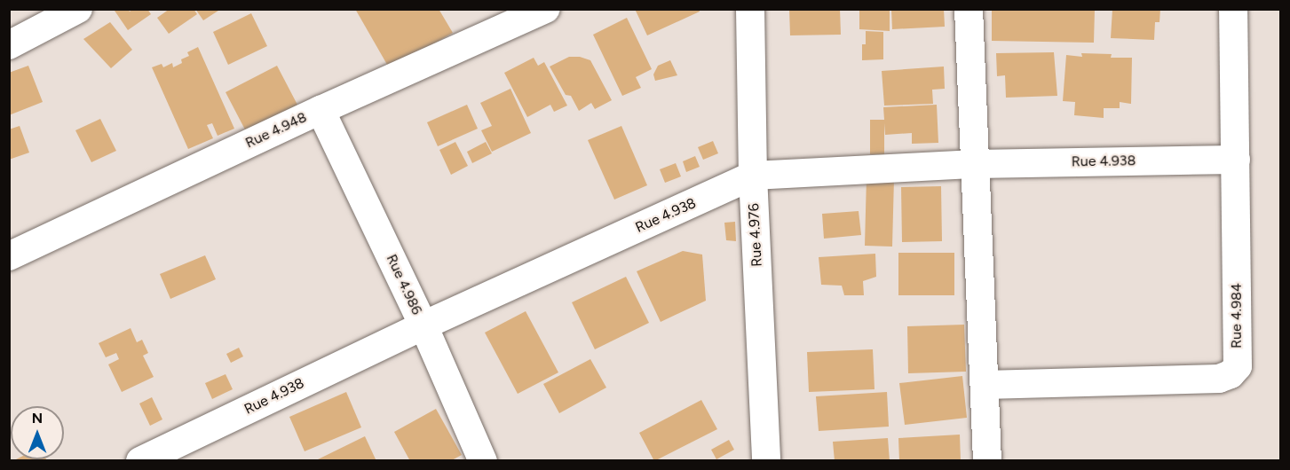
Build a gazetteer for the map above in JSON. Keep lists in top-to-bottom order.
{
  "streets": {
    "street": [
      "Rue 4.948",
      "Rue 4.938",
      "Rue 4.976",
      "Rue 4.986",
      "Rue 4.984"
    ]
  },
  "crossings": [
    ["Rue 4.948", "Rue 4.986"],
    ["Rue 4.938", "Rue 4.976"],
    ["Rue 4.938", "Rue 4.986"],
    ["Rue 4.938", "Rue 4.984"]
  ],
  "north": "top"
}
